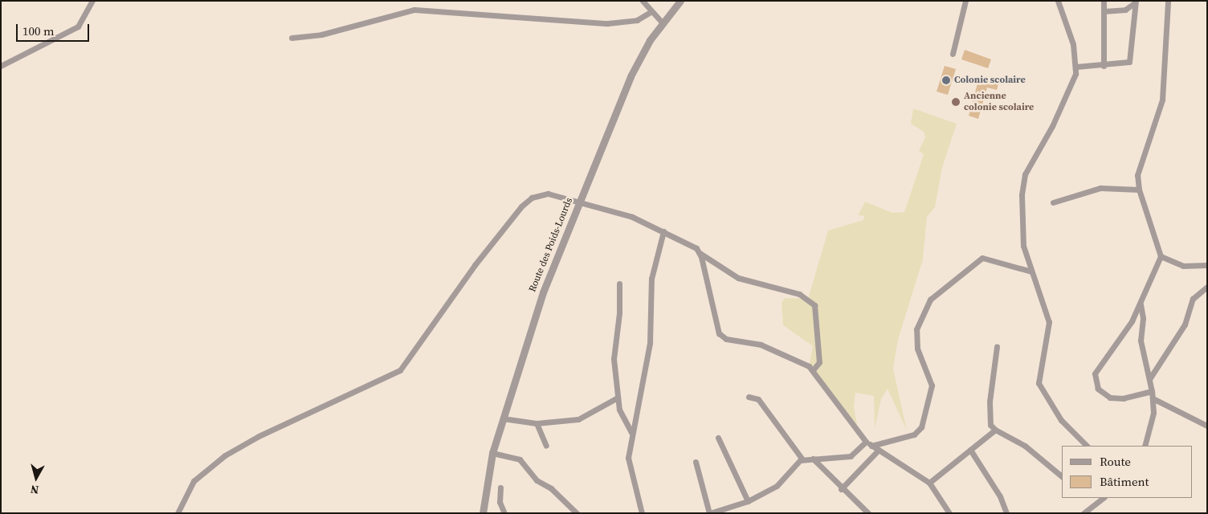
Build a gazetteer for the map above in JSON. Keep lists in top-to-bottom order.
{
  "streets": {
    "street": ["Route des Poids-Lourds"]
  },
  "places": ["Colonie scolaire", "Ancienne colonie scolaire"],
  "legend": ["Route", "Bâtiment"],
  "scale_bar": "100 m",
  "north": "bottom"
}
